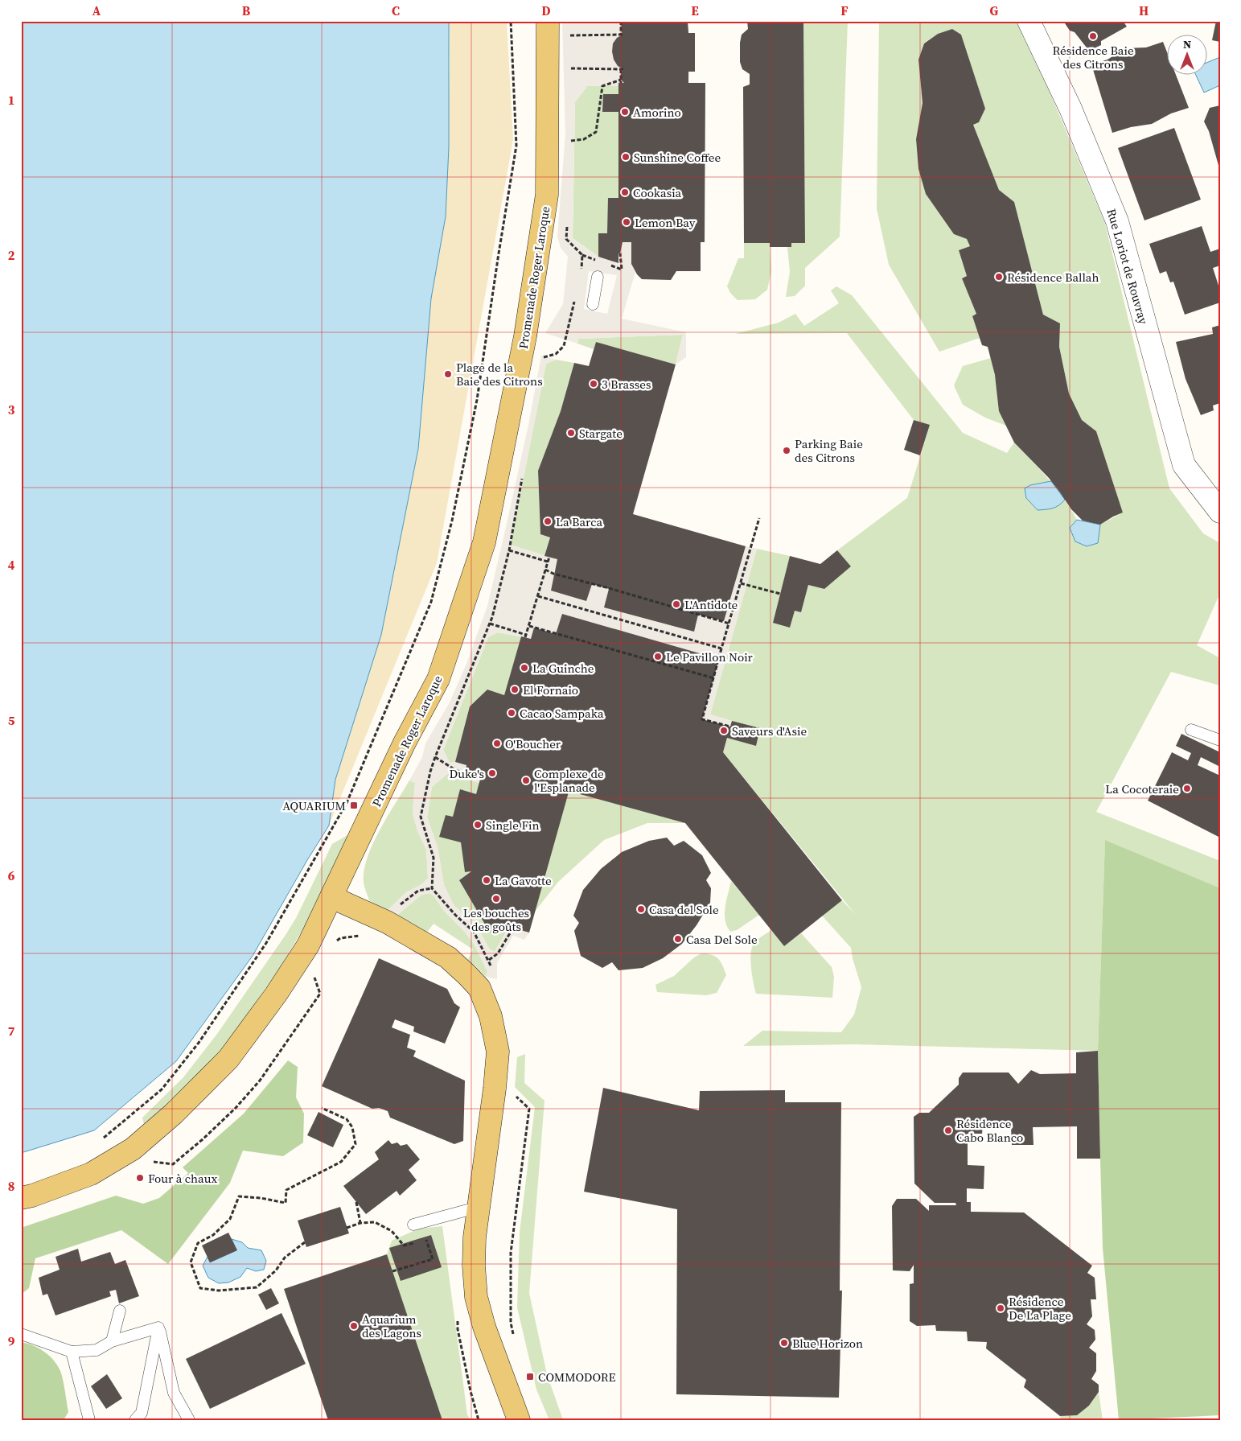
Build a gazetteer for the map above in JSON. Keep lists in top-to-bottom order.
{
  "streets": {
    "main road": ["Promenade Roger Laroque"],
    "street": ["Rue Loriot de Rouvray"]
  },
  "places": {
    "other": [
      "Résidence Baie des Citrons",
      "Amorino",
      "Sunshine Coffee",
      "Cookasia",
      "Lemon Bay",
      "Résidence Ballah",
      "Plage de la Baie des Citrons",
      "3 Brasses",
      "Stargate",
      "Parking Baie des Citrons",
      "La Barca",
      "L'Antidote",
      "Le Pavillon Noir",
      "La Guinche",
      "El Fornaio",
      "Cacao Sampaka",
      "Saveurs d'Asie",
      "O'Boucher",
      "Duke's",
      "Complexe de l'Esplanade",
      "La Cocoteraie",
      "Single Fin",
      "La Gavotte",
      "Les bouches des goûts",
      "Casa del Sole",
      "Casa Del Sole",
      "Résidence Cabo Blanco",
      "Four à chaux",
      "Résidence De La Plage",
      "Aquarium des Lagons",
      "Blue Horizon"
    ],
    "transit": ["AQUARIUM", "COMMODORE"]
  },
  "north": "top",
  "grid": {
    "columns": [
      "A",
      "B",
      "C",
      "D",
      "E",
      "F",
      "G",
      "H"
    ],
    "rows": [
      "1",
      "2",
      "3",
      "4",
      "5",
      "6",
      "7",
      "8",
      "9"
    ]
  }
}
